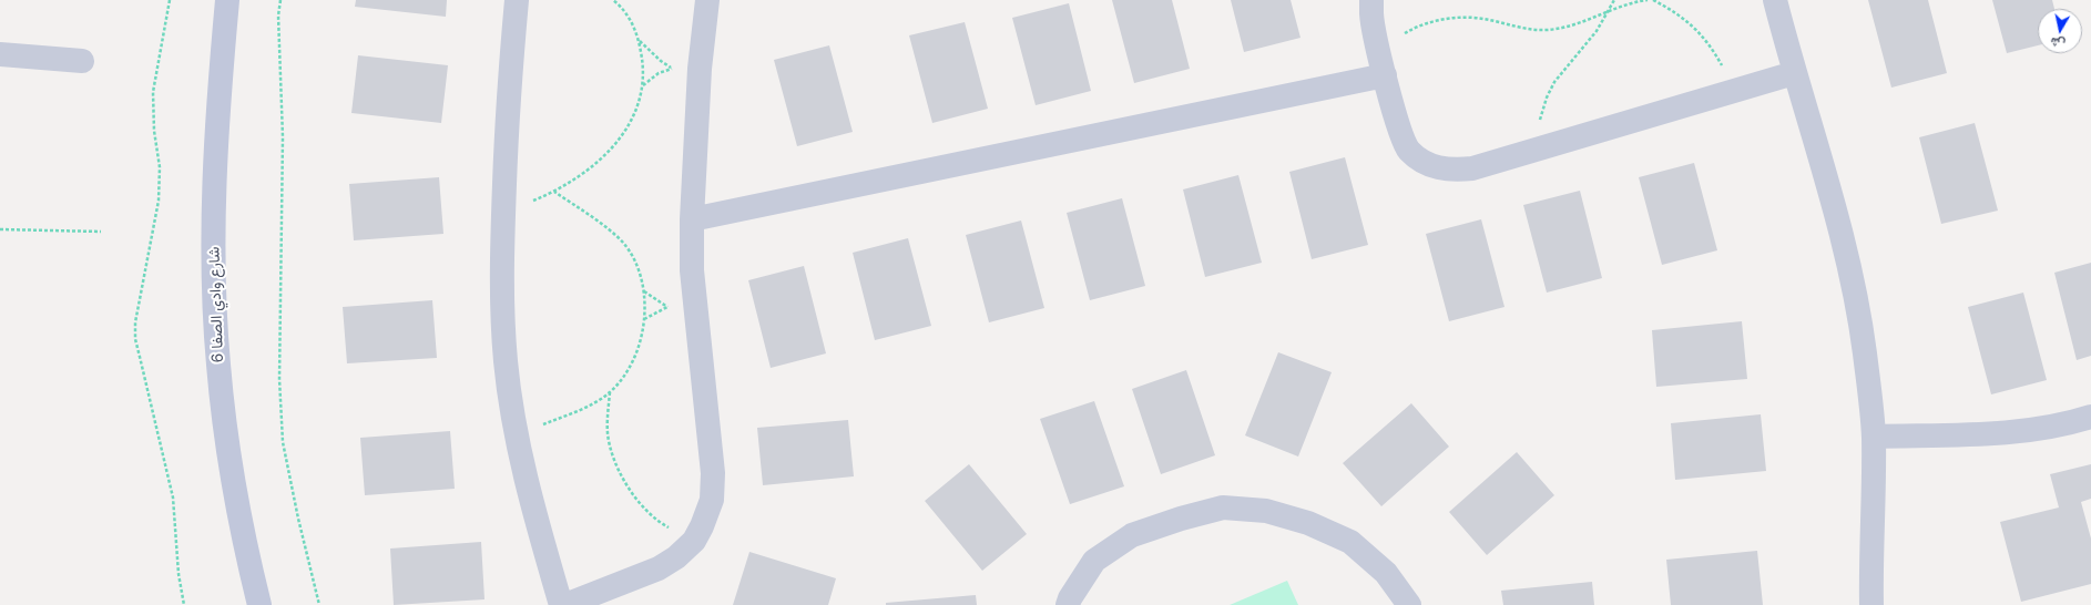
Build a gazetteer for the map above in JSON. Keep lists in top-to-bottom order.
{
  "streets": {
    "main road": ["شارع وادي الصفا 6"]
  },
  "north": "bottom"
}
